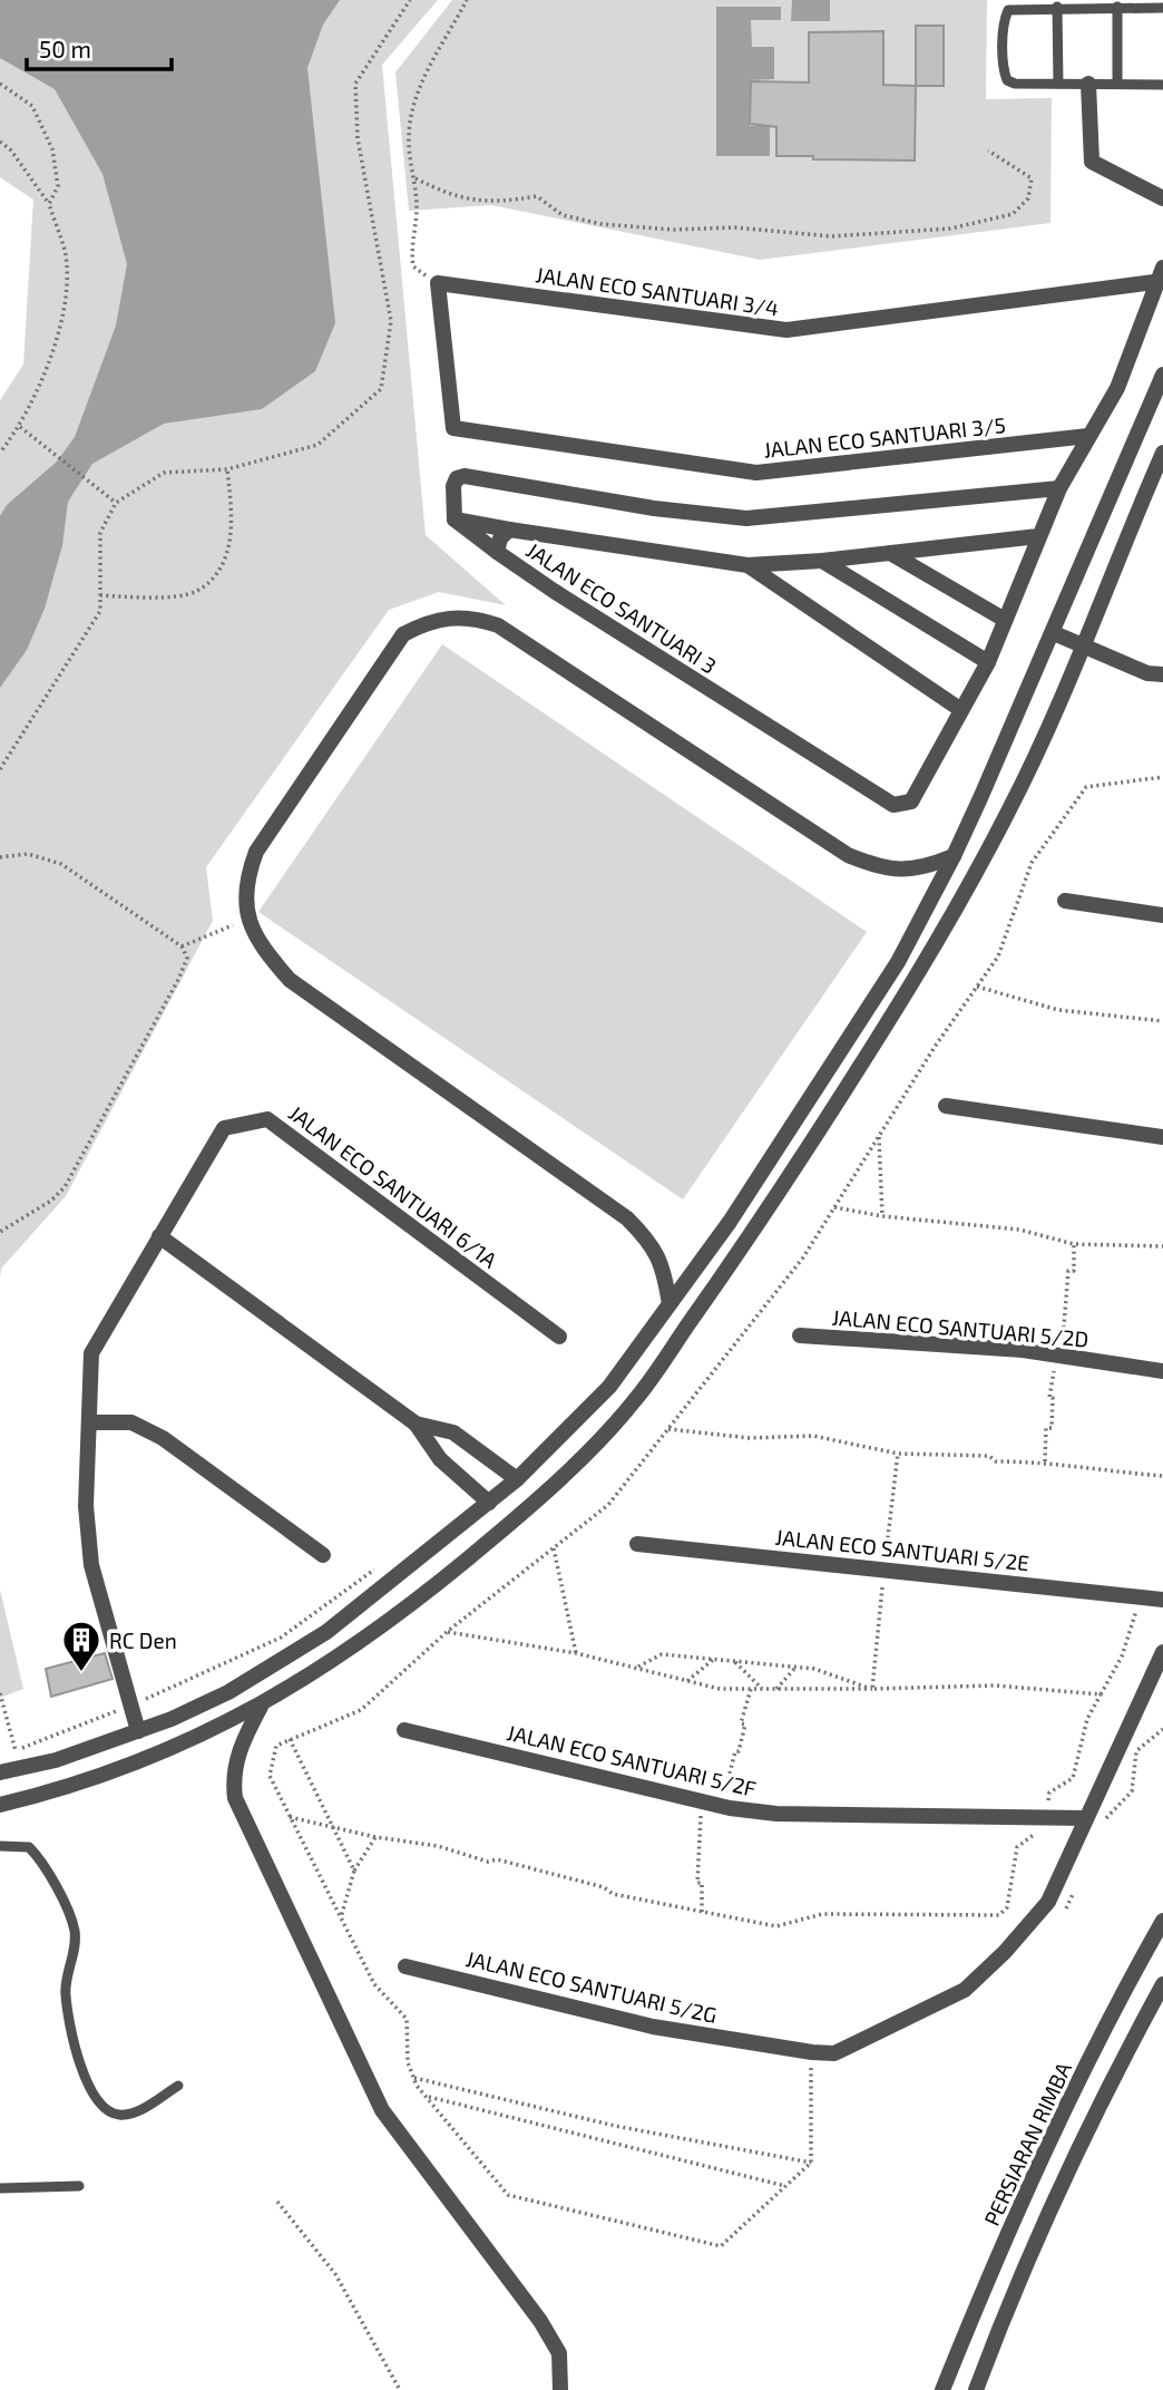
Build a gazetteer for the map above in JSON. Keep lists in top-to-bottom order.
{
  "streets": {
    "street": [
      "JALAN ECO SANTUARI 3/4",
      "JALAN ECO SANTUARI 3/5",
      "JALAN ECO SANTUARI 3",
      "JALAN ECO SANTUARI 6/1A",
      "JALAN ECO SANTUARI 5/2D",
      "JALAN ECO SANTUARI 5/2E",
      "JALAN ECO SANTUARI 5/2F",
      "JALAN ECO SANTUARI 5/2G",
      "PERSIARAN RIMBA"
    ]
  },
  "crossings": [
    ["JALAN ECO SANTUARI 3/4", "JALAN ECO SANTUARI 3/5"],
    ["JALAN ECO SANTUARI 3/4", "JALAN ECO SANTUARI 3"],
    ["JALAN ECO SANTUARI 3/5", "JALAN ECO SANTUARI 3"],
    ["JALAN ECO SANTUARI 5/2F", "JALAN ECO SANTUARI 5/2G"]
  ],
  "places": {
    "building": ["RC Den"]
  },
  "scale_bar": "50 m"
}
